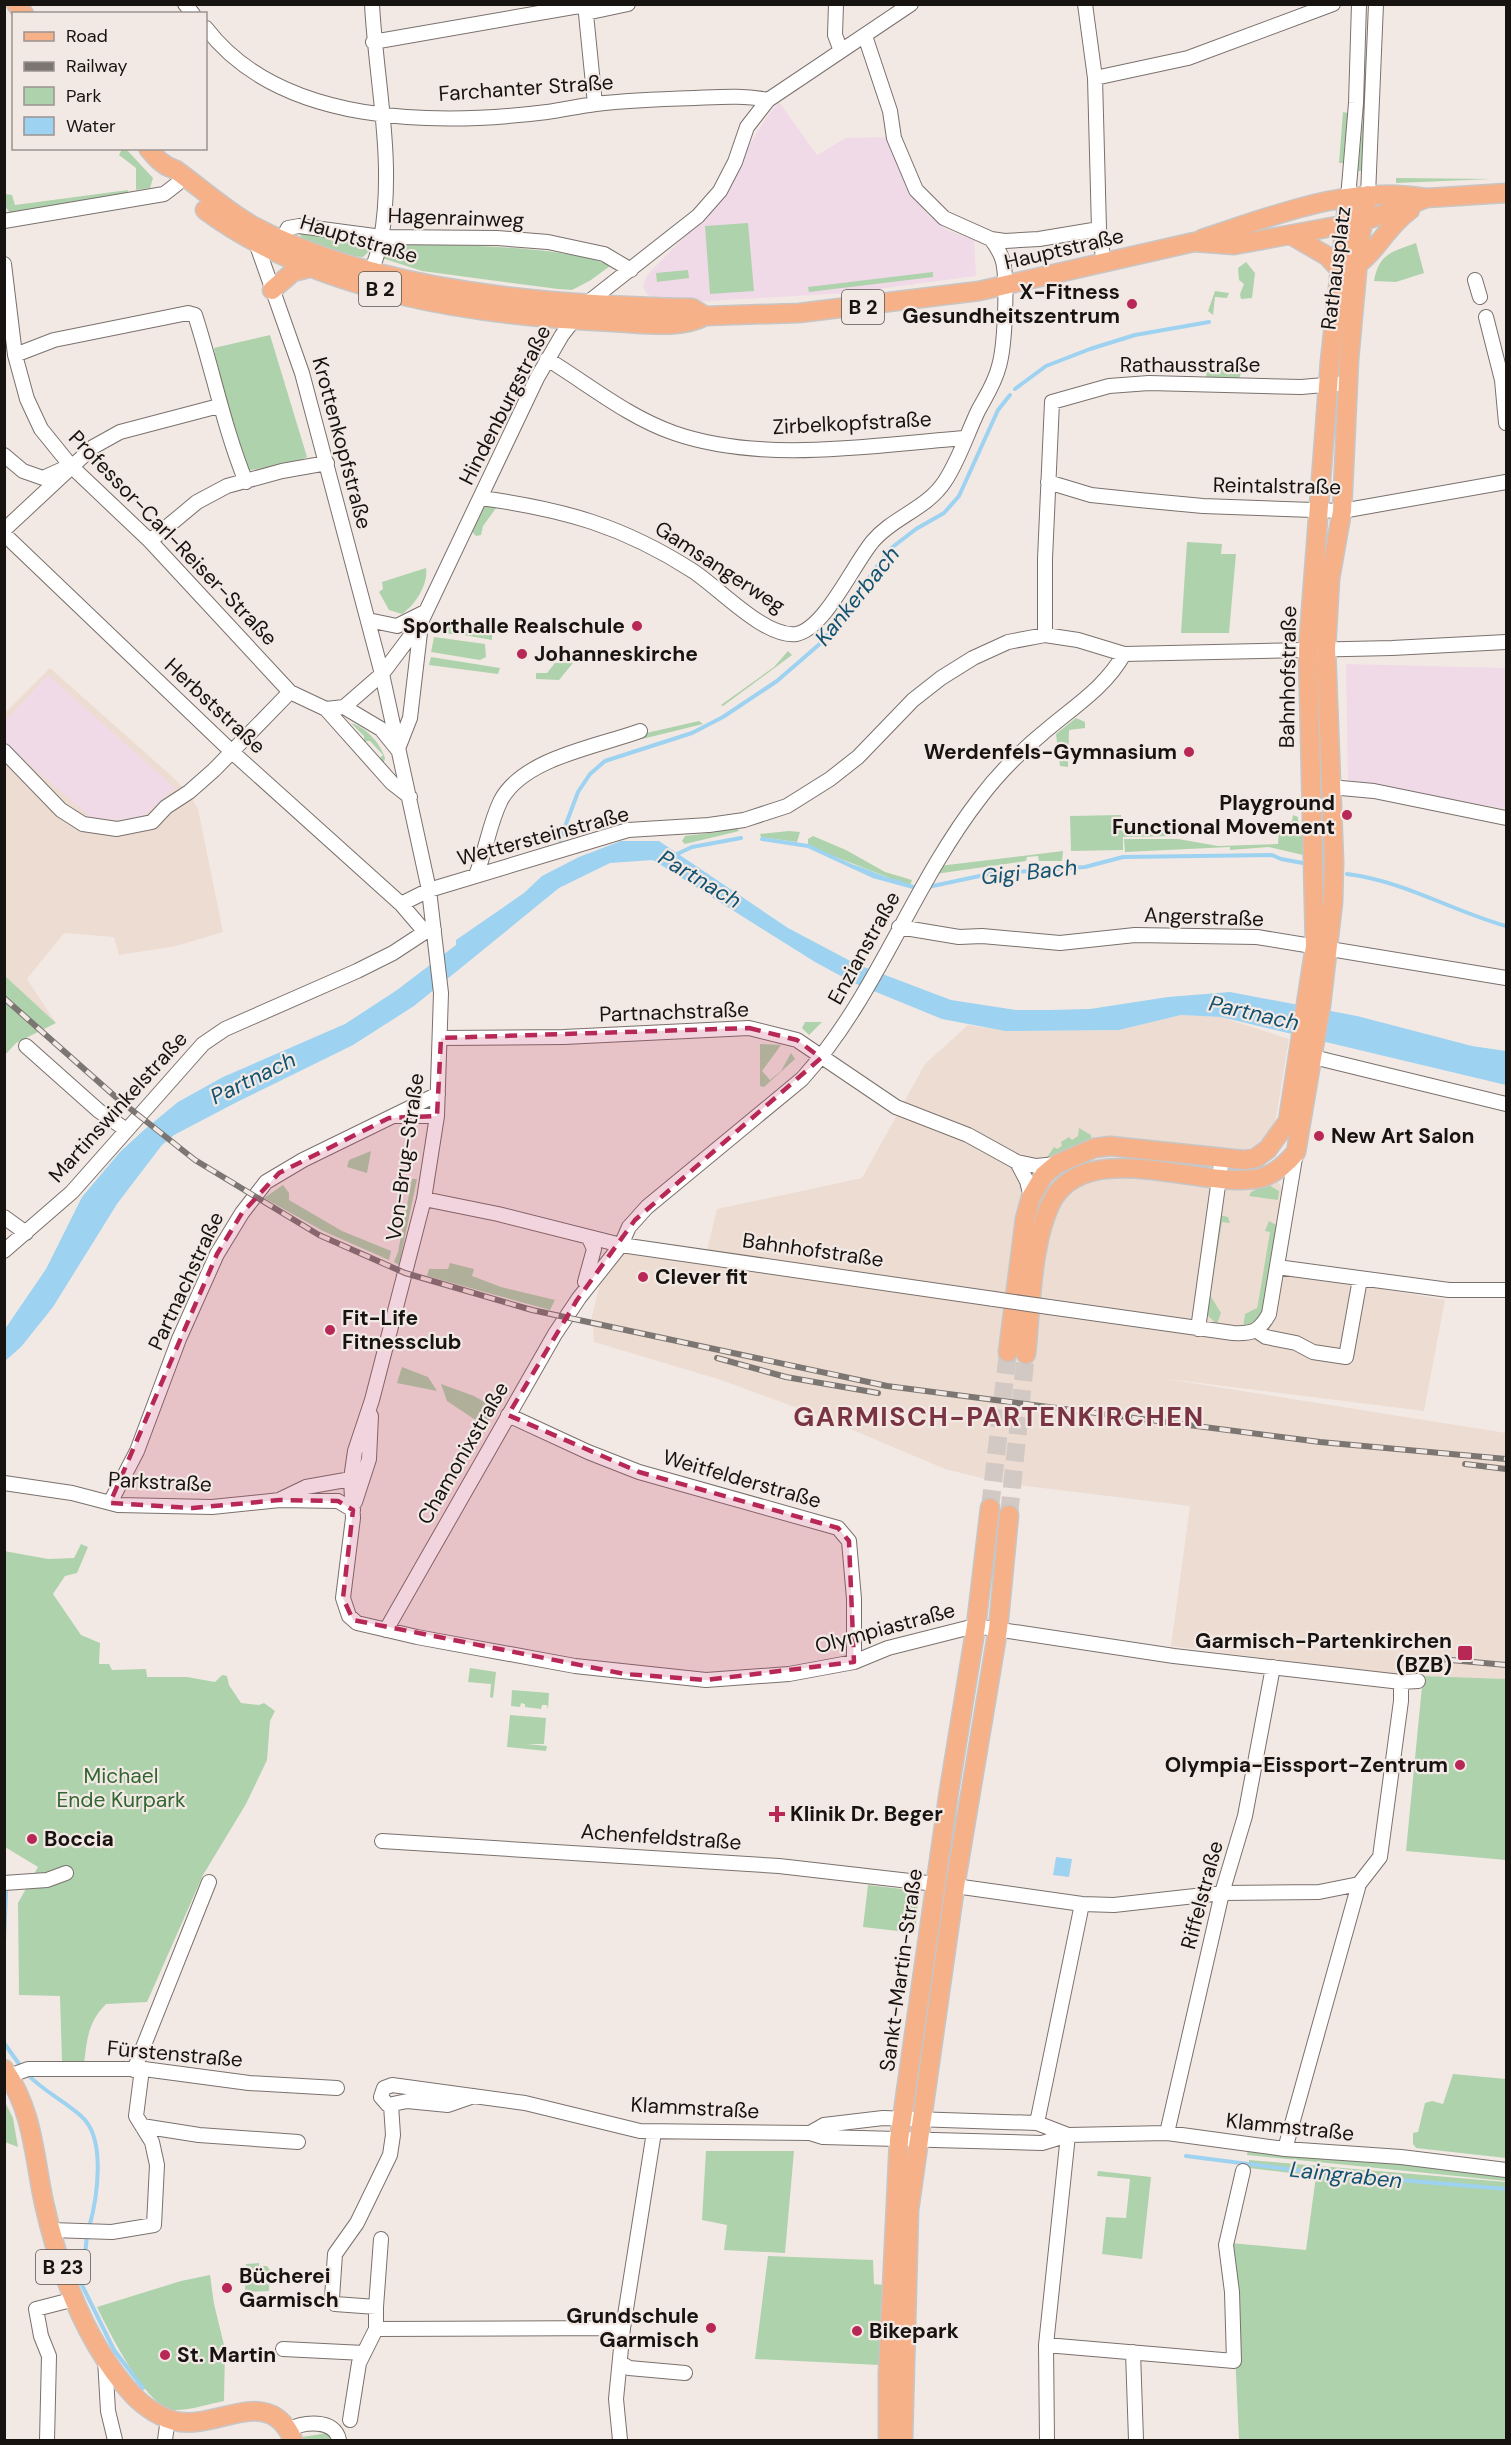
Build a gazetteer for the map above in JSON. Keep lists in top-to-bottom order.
{
  "streets": {
    "main road": [
      "Hauptstraße",
      "Rathausplatz",
      "B 2",
      "Bahnhofstraße",
      "Sankt-Martin-Straße",
      "B 23"
    ],
    "street": [
      "Farchanter Straße",
      "Hagenrainweg",
      "Rathausstraße",
      "Hindenburgstraße",
      "Zirbelkopfstraße",
      "Krottenkopfstraße",
      "Reintalstraße",
      "Professor-Carl-Reiser-Straße",
      "Gamsangerweg",
      "Herbststraße",
      "Wettersteinstraße",
      "Angerstraße",
      "Enzianstraße",
      "Partnachstraße",
      "Martinswinkelstraße",
      "Von-Brug-Straße",
      "Chamonixstraße",
      "Weitfelderstraße",
      "Parkstraße",
      "Olympiastraße",
      "Achenfeldstraße",
      "Riffelstraße",
      "Fürstenstraße",
      "Klammstraße"
    ]
  },
  "crossings": [
    ["Farchanter Straße", "Hindenburgstraße"],
    ["Hagenrainweg", "Hauptstraße"],
    ["Hagenrainweg", "Hindenburgstraße"],
    ["Hauptstraße", "Rathausplatz"],
    ["Hauptstraße", "Hindenburgstraße"],
    ["Hauptstraße", "Krottenkopfstraße"],
    ["Hauptstraße", "Bahnhofstraße"],
    ["Rathausplatz", "Rathausstraße"],
    ["Rathausplatz", "Bahnhofstraße"],
    ["Rathausstraße", "Reintalstraße"],
    ["Rathausstraße", "Bahnhofstraße"],
    ["Rathausstraße", "Wettersteinstraße"],
    ["Hindenburgstraße", "Zirbelkopfstraße"],
    ["Hindenburgstraße", "Krottenkopfstraße"],
    ["Hindenburgstraße", "Gamsangerweg"],
    ["Zirbelkopfstraße", "Gamsangerweg"],
    ["Reintalstraße", "Bahnhofstraße"],
    ["Bahnhofstraße", "Wettersteinstraße"],
    ["Bahnhofstraße", "Angerstraße"],
    ["Bahnhofstraße", "Enzianstraße"],
    ["Bahnhofstraße", "Von-Brug-Straße"],
    ["Bahnhofstraße", "Chamonixstraße"],
    ["Herbststraße", "Martinswinkelstraße"],
    ["Herbststraße", "Von-Brug-Straße"],
    ["Wettersteinstraße", "Enzianstraße"],
    ["Angerstraße", "Enzianstraße"],
    ["Enzianstraße", "Partnachstraße"],
    ["Enzianstraße", "Chamonixstraße"],
    ["Partnachstraße", "Von-Brug-Straße"],
    ["Partnachstraße", "Parkstraße"],
    ["Martinswinkelstraße", "Von-Brug-Straße"],
    ["Von-Brug-Straße", "Parkstraße"],
    ["Von-Brug-Straße", "Olympiastraße"],
    ["Chamonixstraße", "Weitfelderstraße"],
    ["Chamonixstraße", "Olympiastraße"],
    ["Weitfelderstraße", "Olympiastraße"],
    ["Parkstraße", "Olympiastraße"],
    ["Olympiastraße", "Riffelstraße"],
    ["Olympiastraße", "Sankt-Martin-Straße"],
    ["Achenfeldstraße", "Riffelstraße"],
    ["Achenfeldstraße", "Sankt-Martin-Straße"],
    ["Riffelstraße", "Klammstraße"],
    ["Sankt-Martin-Straße", "Klammstraße"],
    ["Fürstenstraße", "B 23"]
  ],
  "districts": ["GARMISCH-PARTENKIRCHEN"],
  "water": [
    "Kankerbach",
    "Gigi Bach",
    "Partnach",
    "Laingraben"
  ],
  "parks": ["Michael Ende Kurpark"],
  "places": {
    "other": [
      "X-Fitness Gesundheitszentrum",
      "Sporthalle Realschule",
      "Johanneskirche",
      "Werdenfels-Gymnasium",
      "Playground Functional Movement",
      "New Art Salon",
      "Clever fit",
      "Fit-Life Fitnessclub",
      "Olympia-Eissport-Zentrum",
      "Boccia",
      "Bücherei Garmisch",
      "Grundschule Garmisch",
      "Bikepark",
      "St. Martin"
    ],
    "transit": ["Garmisch-Partenkirchen (BZB)"],
    "health": ["Klinik Dr. Beger"]
  },
  "legend": [
    "Road",
    "Railway",
    "Park",
    "Water"
  ]
}
